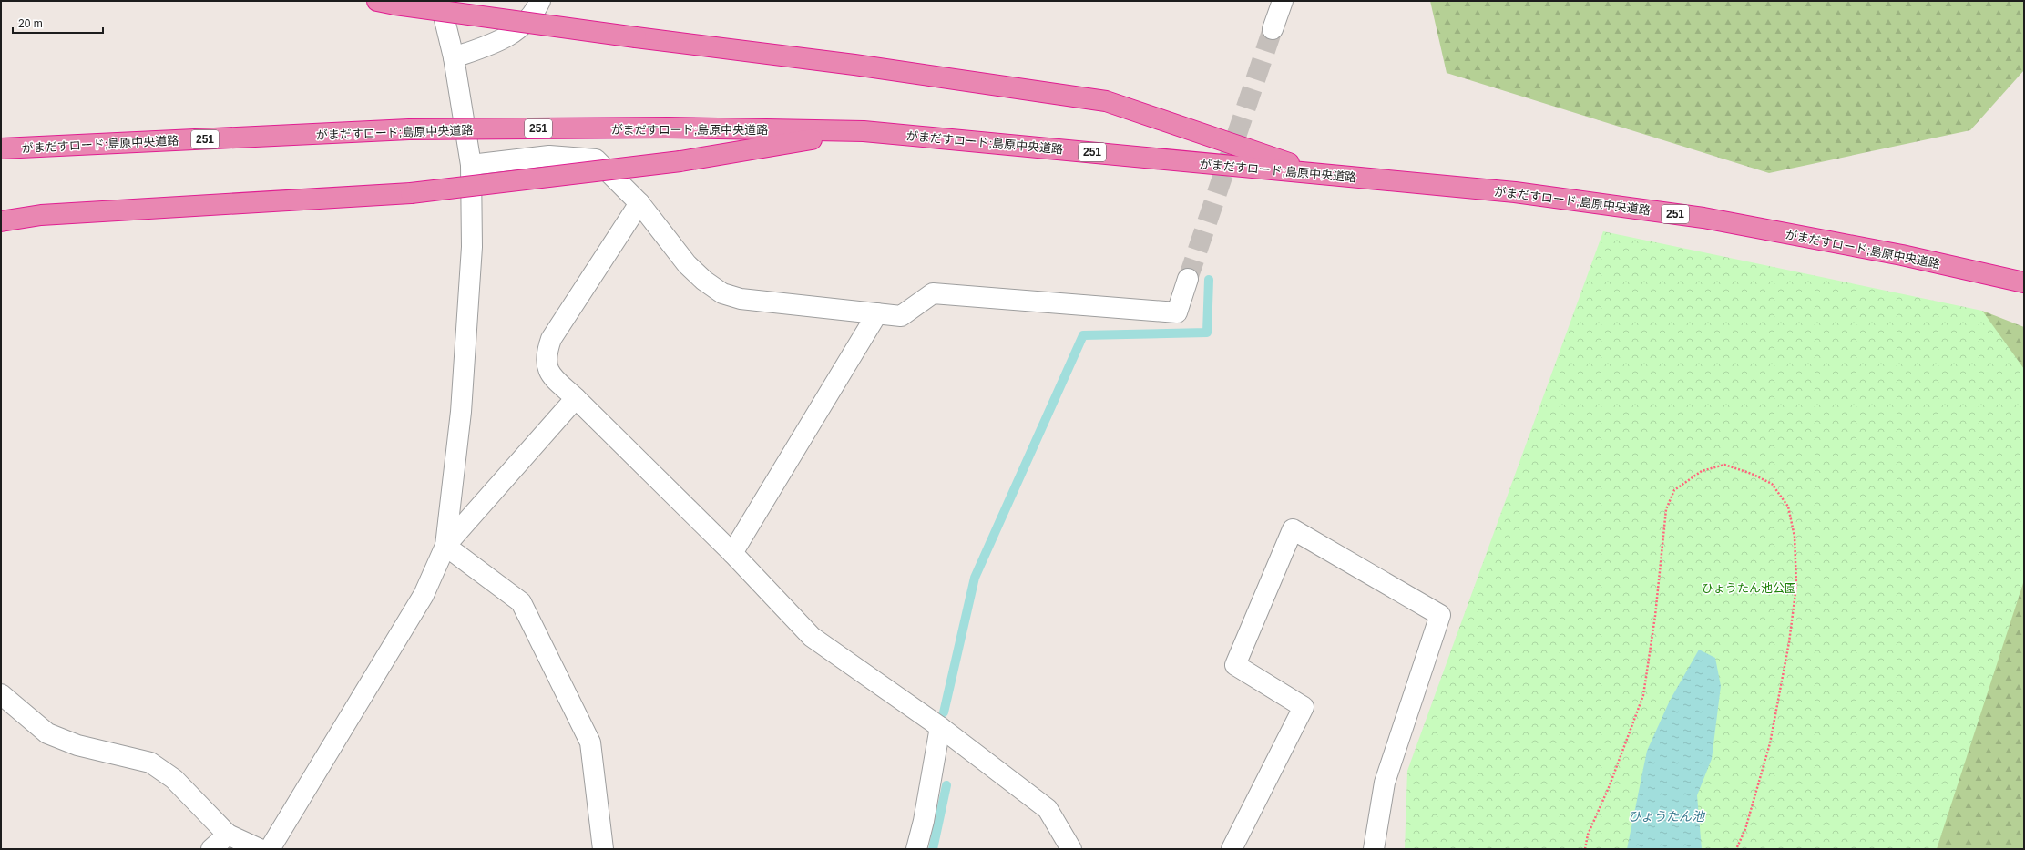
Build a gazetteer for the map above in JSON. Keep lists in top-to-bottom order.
{
  "streets": {
    "highway": ["251", "がまだすロード;島原中央道路"]
  },
  "water": ["ひょうたん池"],
  "parks": ["ひょうたん池公園"],
  "scale_bar": "20 m"
}
